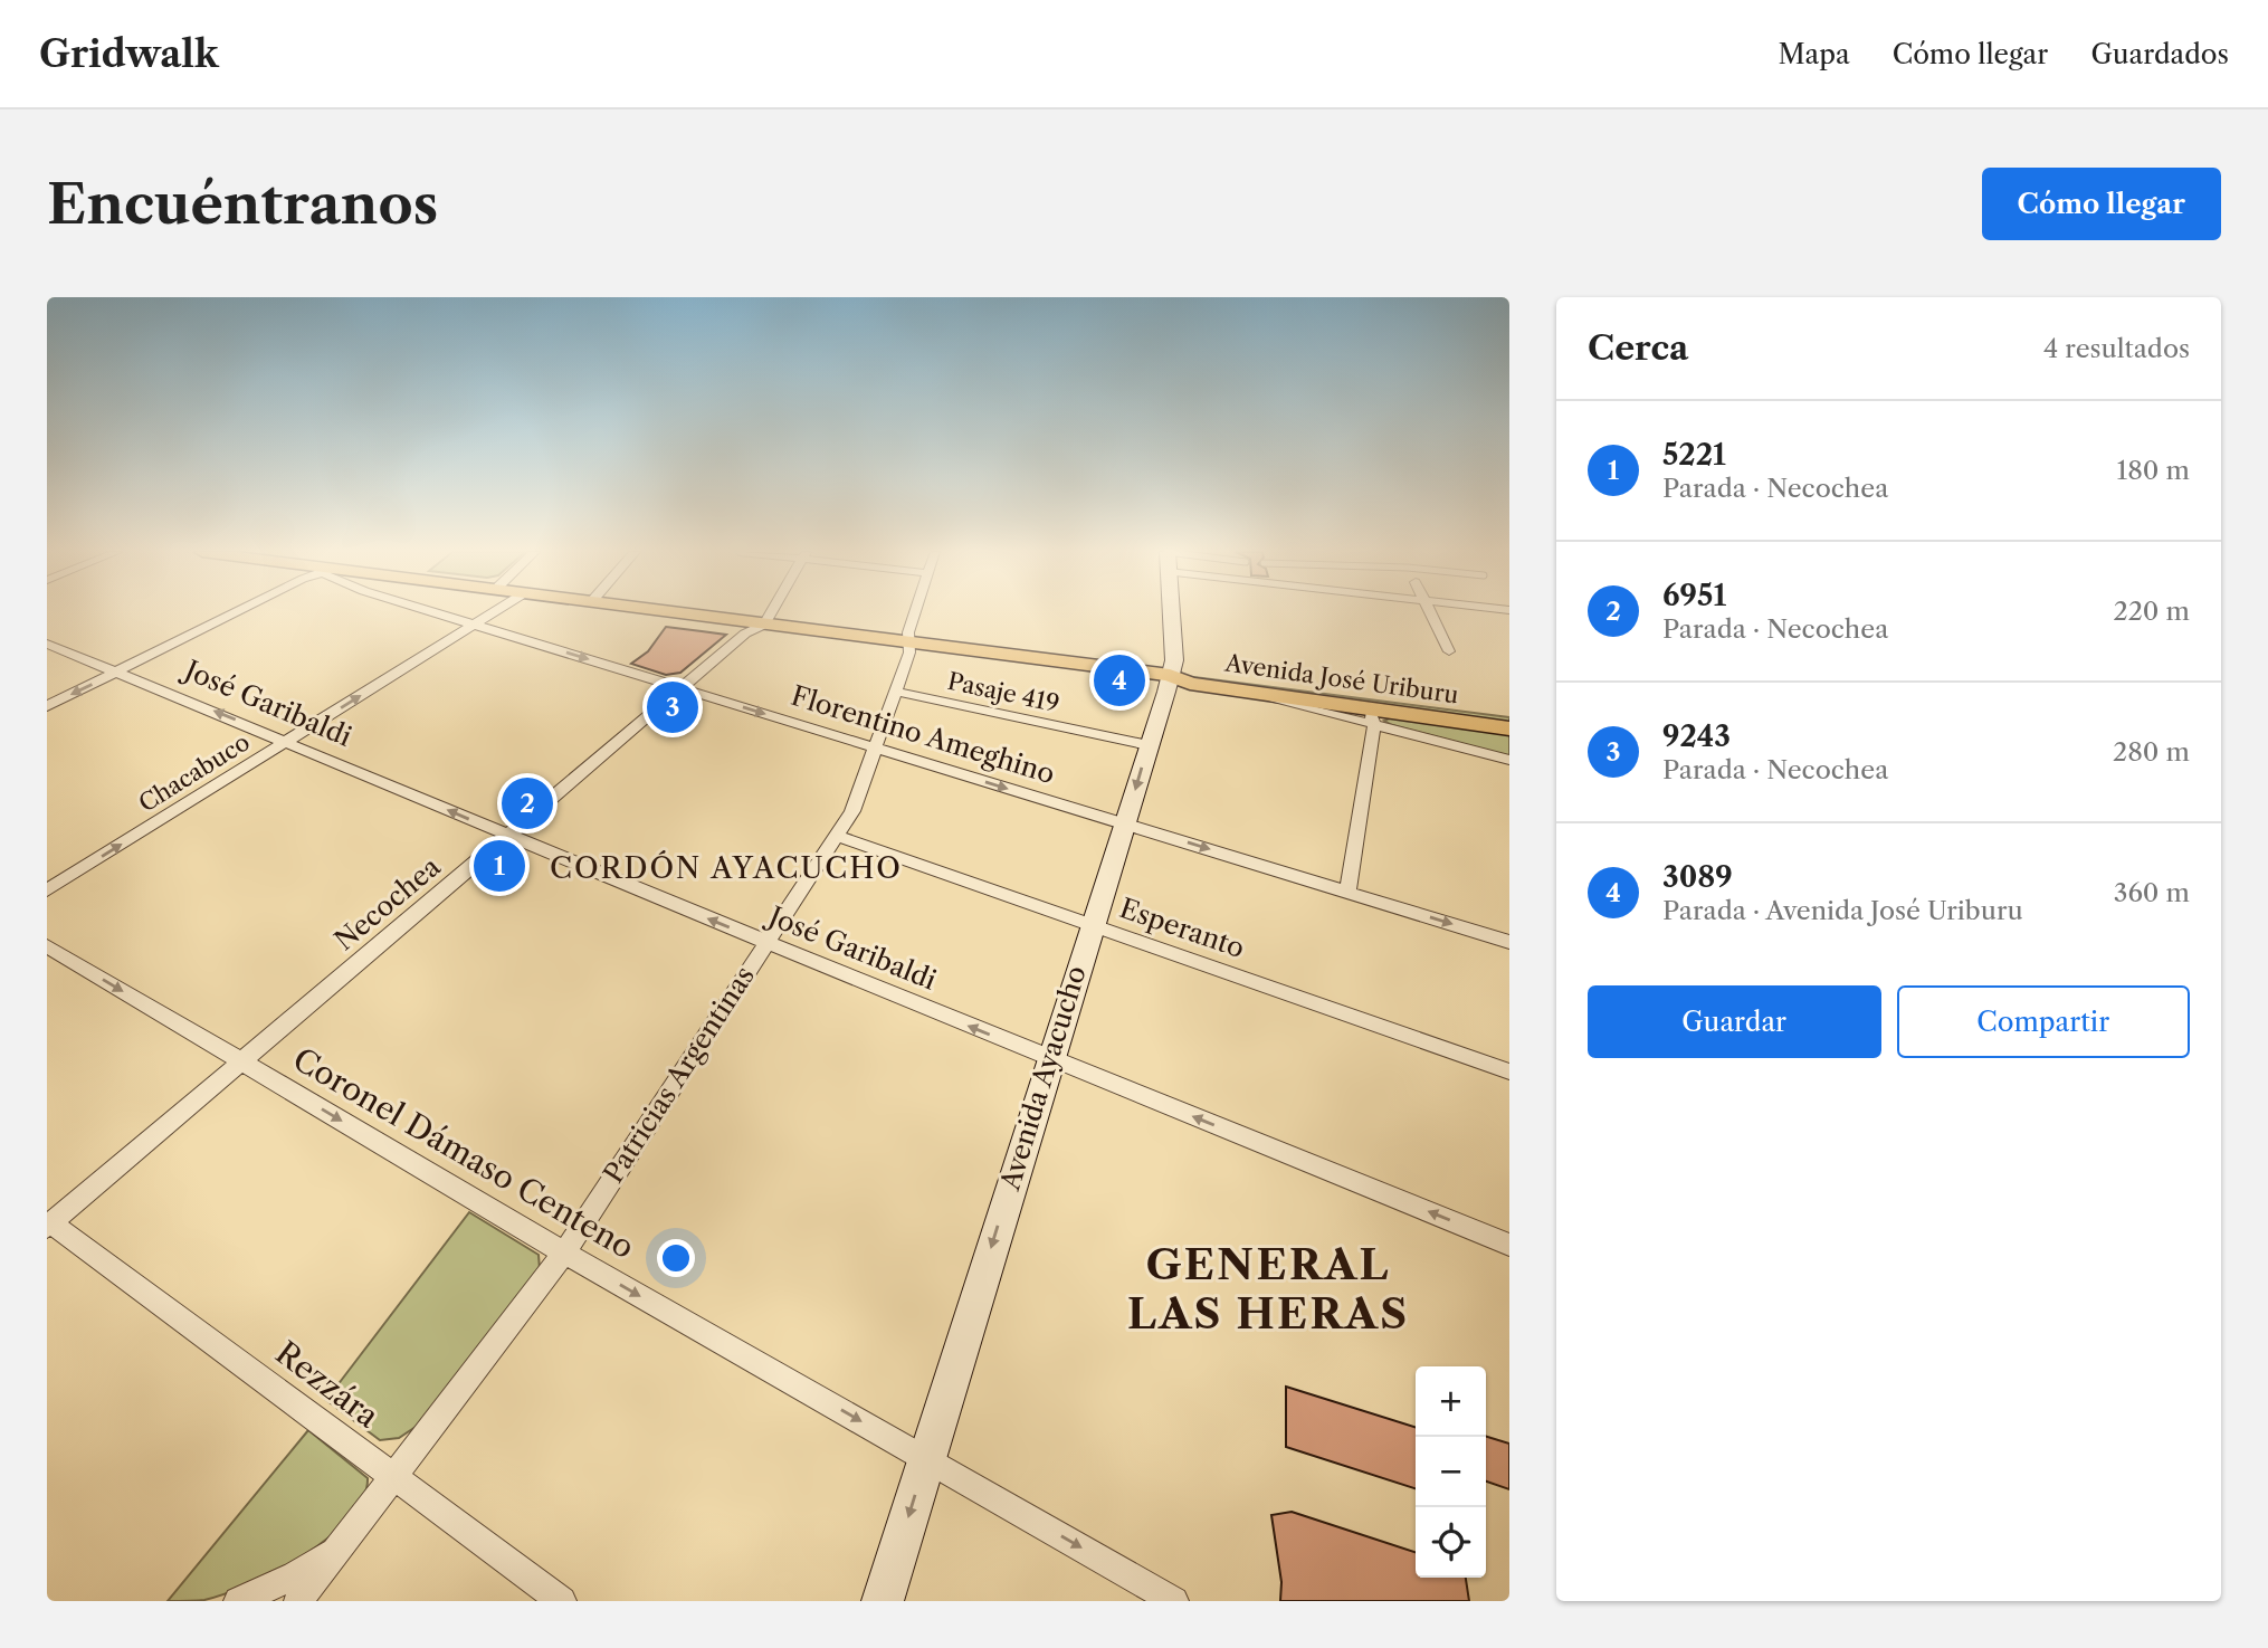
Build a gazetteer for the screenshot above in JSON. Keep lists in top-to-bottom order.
{
  "streets": {
    "main road": ["Avenida José Uriburu", "Avenida Ayacucho"],
    "street": [
      "Pasaje 419",
      "José Garibaldi",
      "Florentino Ameghino",
      "Chacabuco",
      "Necochea",
      "Esperanto",
      "Patricias Argentinas",
      "Coronel Dámaso Centeno",
      "Rezzára"
    ]
  },
  "crossings": [
    ["Avenida José Uriburu", "Necochea"],
    ["Avenida José Uriburu", "Patricias Argentinas"],
    ["Avenida José Uriburu", "Avenida Ayacucho"],
    ["Pasaje 419", "Patricias Argentinas"],
    ["Pasaje 419", "Avenida Ayacucho"],
    ["José Garibaldi", "Chacabuco"],
    ["José Garibaldi", "Necochea"],
    ["José Garibaldi", "Patricias Argentinas"],
    ["José Garibaldi", "Avenida Ayacucho"],
    ["Florentino Ameghino", "Chacabuco"],
    ["Florentino Ameghino", "Necochea"],
    ["Florentino Ameghino", "Patricias Argentinas"],
    ["Florentino Ameghino", "Avenida Ayacucho"],
    ["Necochea", "Coronel Dámaso Centeno"],
    ["Necochea", "Rezzára"],
    ["Esperanto", "Patricias Argentinas"],
    ["Esperanto", "Avenida Ayacucho"],
    ["Patricias Argentinas", "Coronel Dámaso Centeno"],
    ["Patricias Argentinas", "Rezzára"],
    ["Avenida Ayacucho", "Coronel Dámaso Centeno"]
  ],
  "one_way": [
    "José Garibaldi",
    "Florentino Ameghino",
    "Avenida Ayacucho",
    "Coronel Dámaso Centeno"
  ],
  "districts": ["CORDÓN AYACUCHO", "GENERAL LAS HERAS"],
  "page": {
    "header": "Gridwalk",
    "nav": ["Mapa", "Cómo llegar", "Guardados"],
    "buttons": [
      "Cómo llegar",
      ["Guardar", "Compartir"]
    ],
    "title": "Encuéntranos",
    "heading": ["Cerca", "4 resultados"],
    "list": [
      {
        "mark": "1",
        "name": "5221",
        "note": "Parada · Necochea",
        "value": "180 m"
      },
      {
        "mark": "2",
        "name": "6951",
        "note": "Parada · Necochea",
        "value": "220 m"
      },
      {
        "mark": "3",
        "name": "9243",
        "note": "Parada · Necochea",
        "value": "280 m"
      },
      {
        "mark": "4",
        "name": "3089",
        "note": "Parada · Avenida José Uriburu",
        "value": "360 m"
      }
    ],
    "pins": [
      "4",
      "3",
      "2",
      "1"
    ],
    "map_buttons": ["+", "−"]
  }
}
